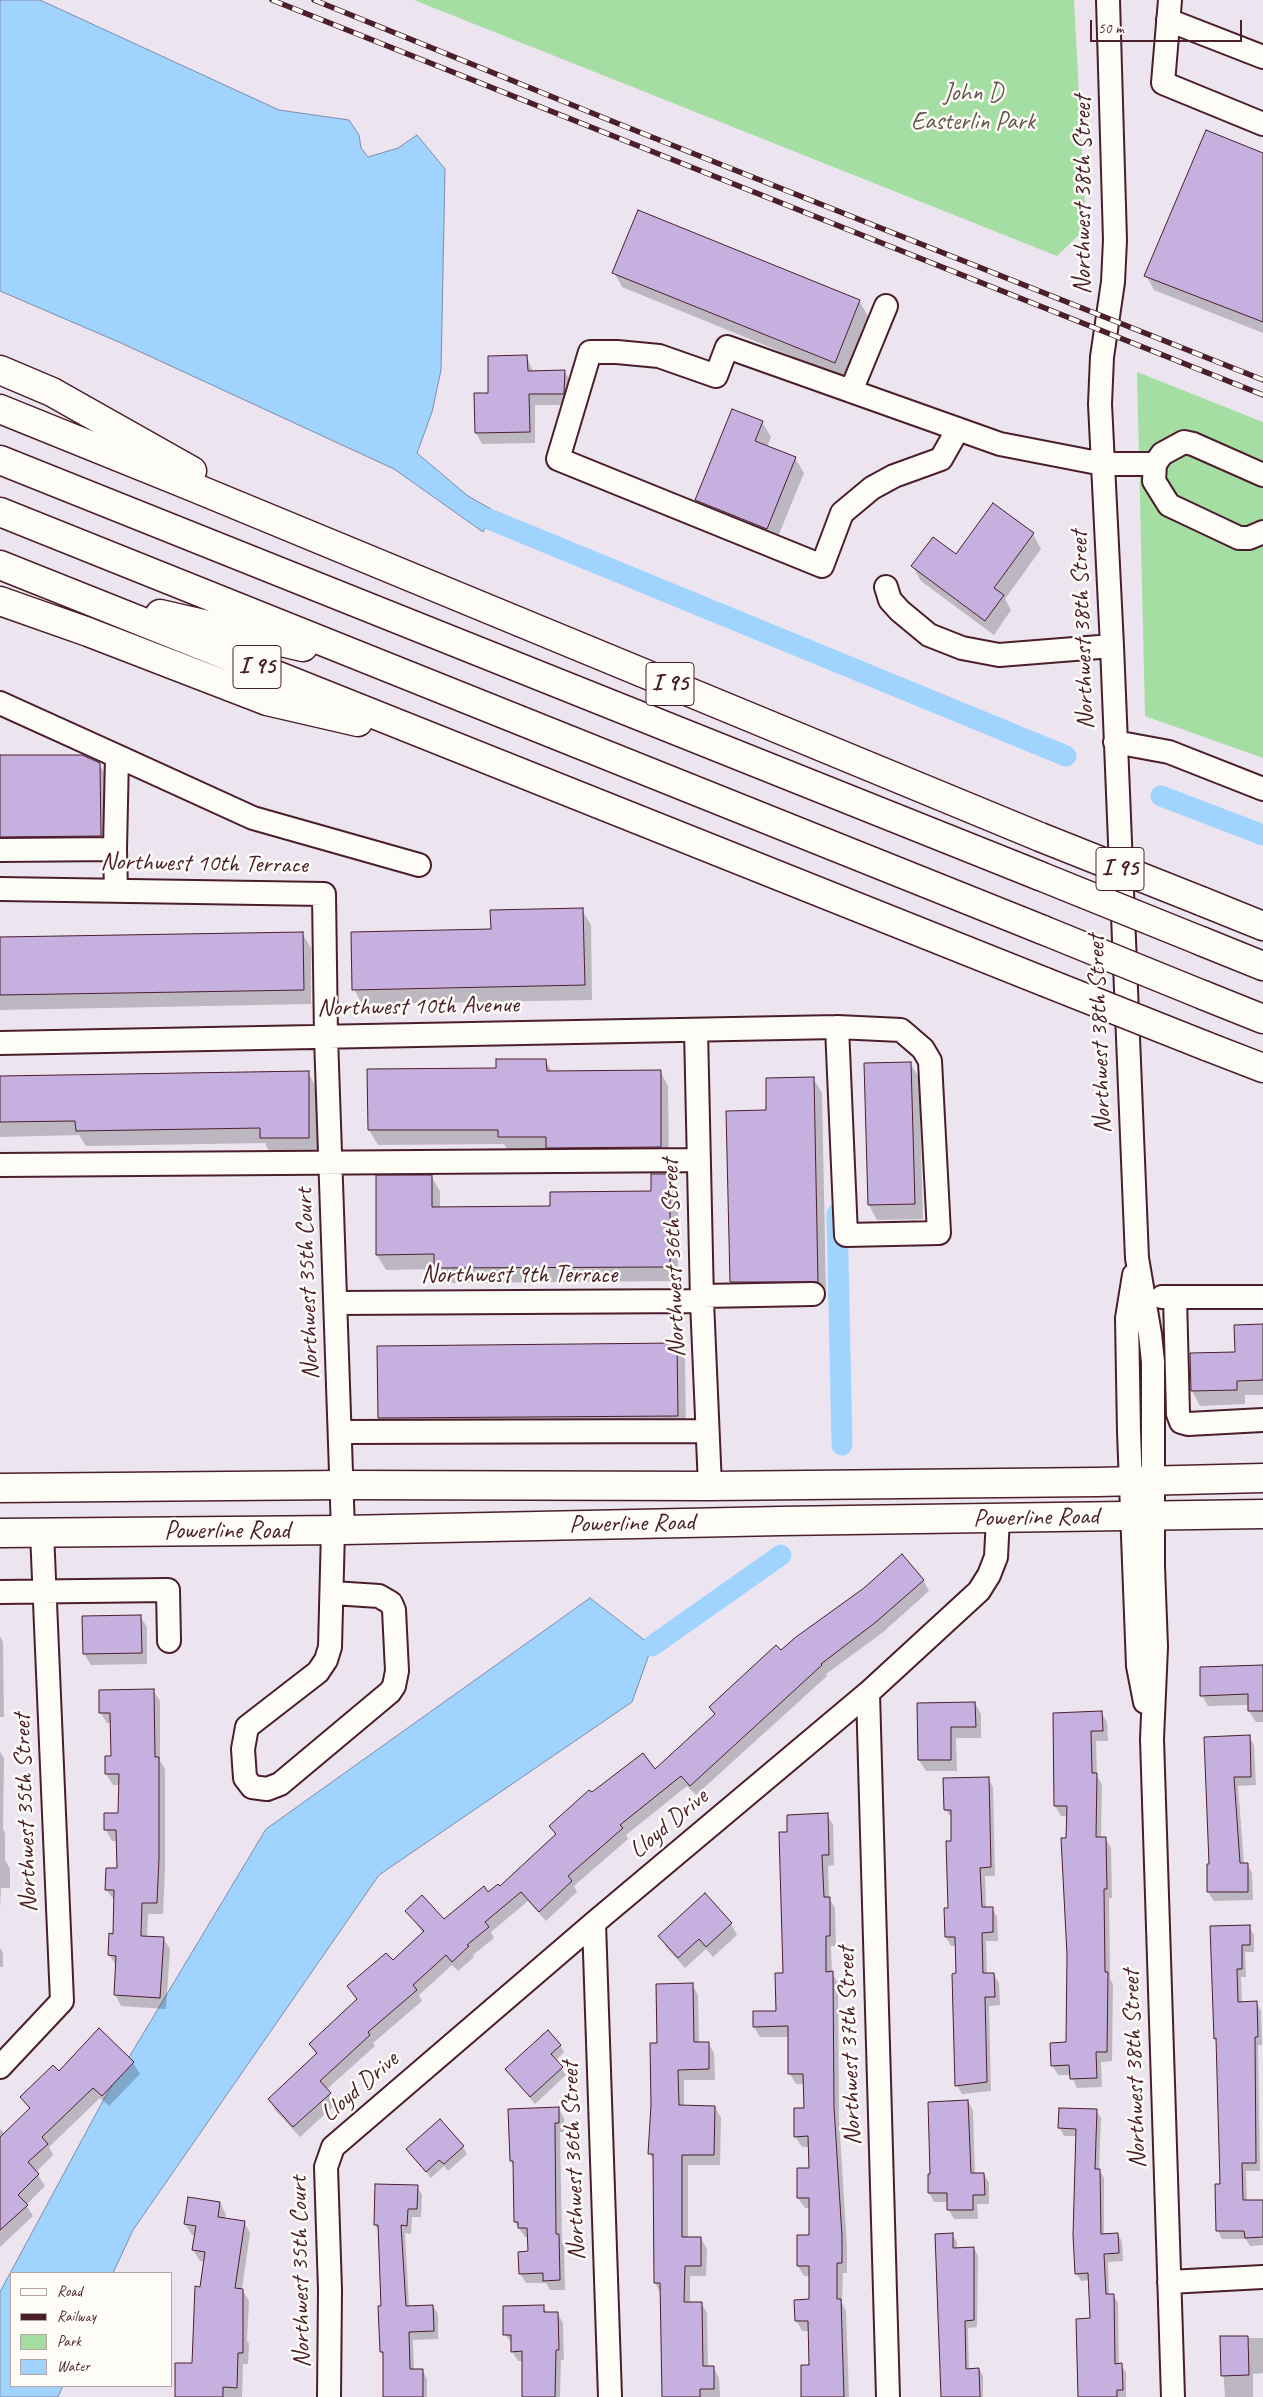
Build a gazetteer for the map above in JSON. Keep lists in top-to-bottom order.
{
  "streets": {
    "main road": ["I 95", "Powerline Road"],
    "street": [
      "Northwest 38th Street",
      "Northwest 10th Terrace",
      "Northwest 10th Avenue",
      "Northwest 36th Street",
      "Northwest 9th Terrace",
      "Northwest 35th Court",
      "Northwest 35th Street",
      "Lloyd Drive",
      "Northwest 37th Street"
    ]
  },
  "crossings": [
    ["Northwest 38th Street", "Powerline Road"],
    ["Northwest 10th Terrace", "Northwest 10th Avenue"],
    ["Northwest 10th Terrace", "Northwest 35th Court"],
    ["Northwest 10th Avenue", "Northwest 36th Street"],
    ["Northwest 10th Avenue", "Northwest 35th Court"],
    ["Northwest 36th Street", "Northwest 9th Terrace"],
    ["Northwest 36th Street", "Powerline Road"],
    ["Northwest 36th Street", "Lloyd Drive"],
    ["Northwest 9th Terrace", "Northwest 35th Court"],
    ["Northwest 35th Court", "Powerline Road"],
    ["Northwest 35th Court", "Lloyd Drive"],
    ["Powerline Road", "Northwest 35th Street"],
    ["Powerline Road", "Lloyd Drive"],
    ["Lloyd Drive", "Northwest 37th Street"]
  ],
  "parks": ["John D Easterlin Park"],
  "legend": [
    "Road",
    "Railway",
    "Park",
    "Water"
  ],
  "scale_bar": "50 m"
}
